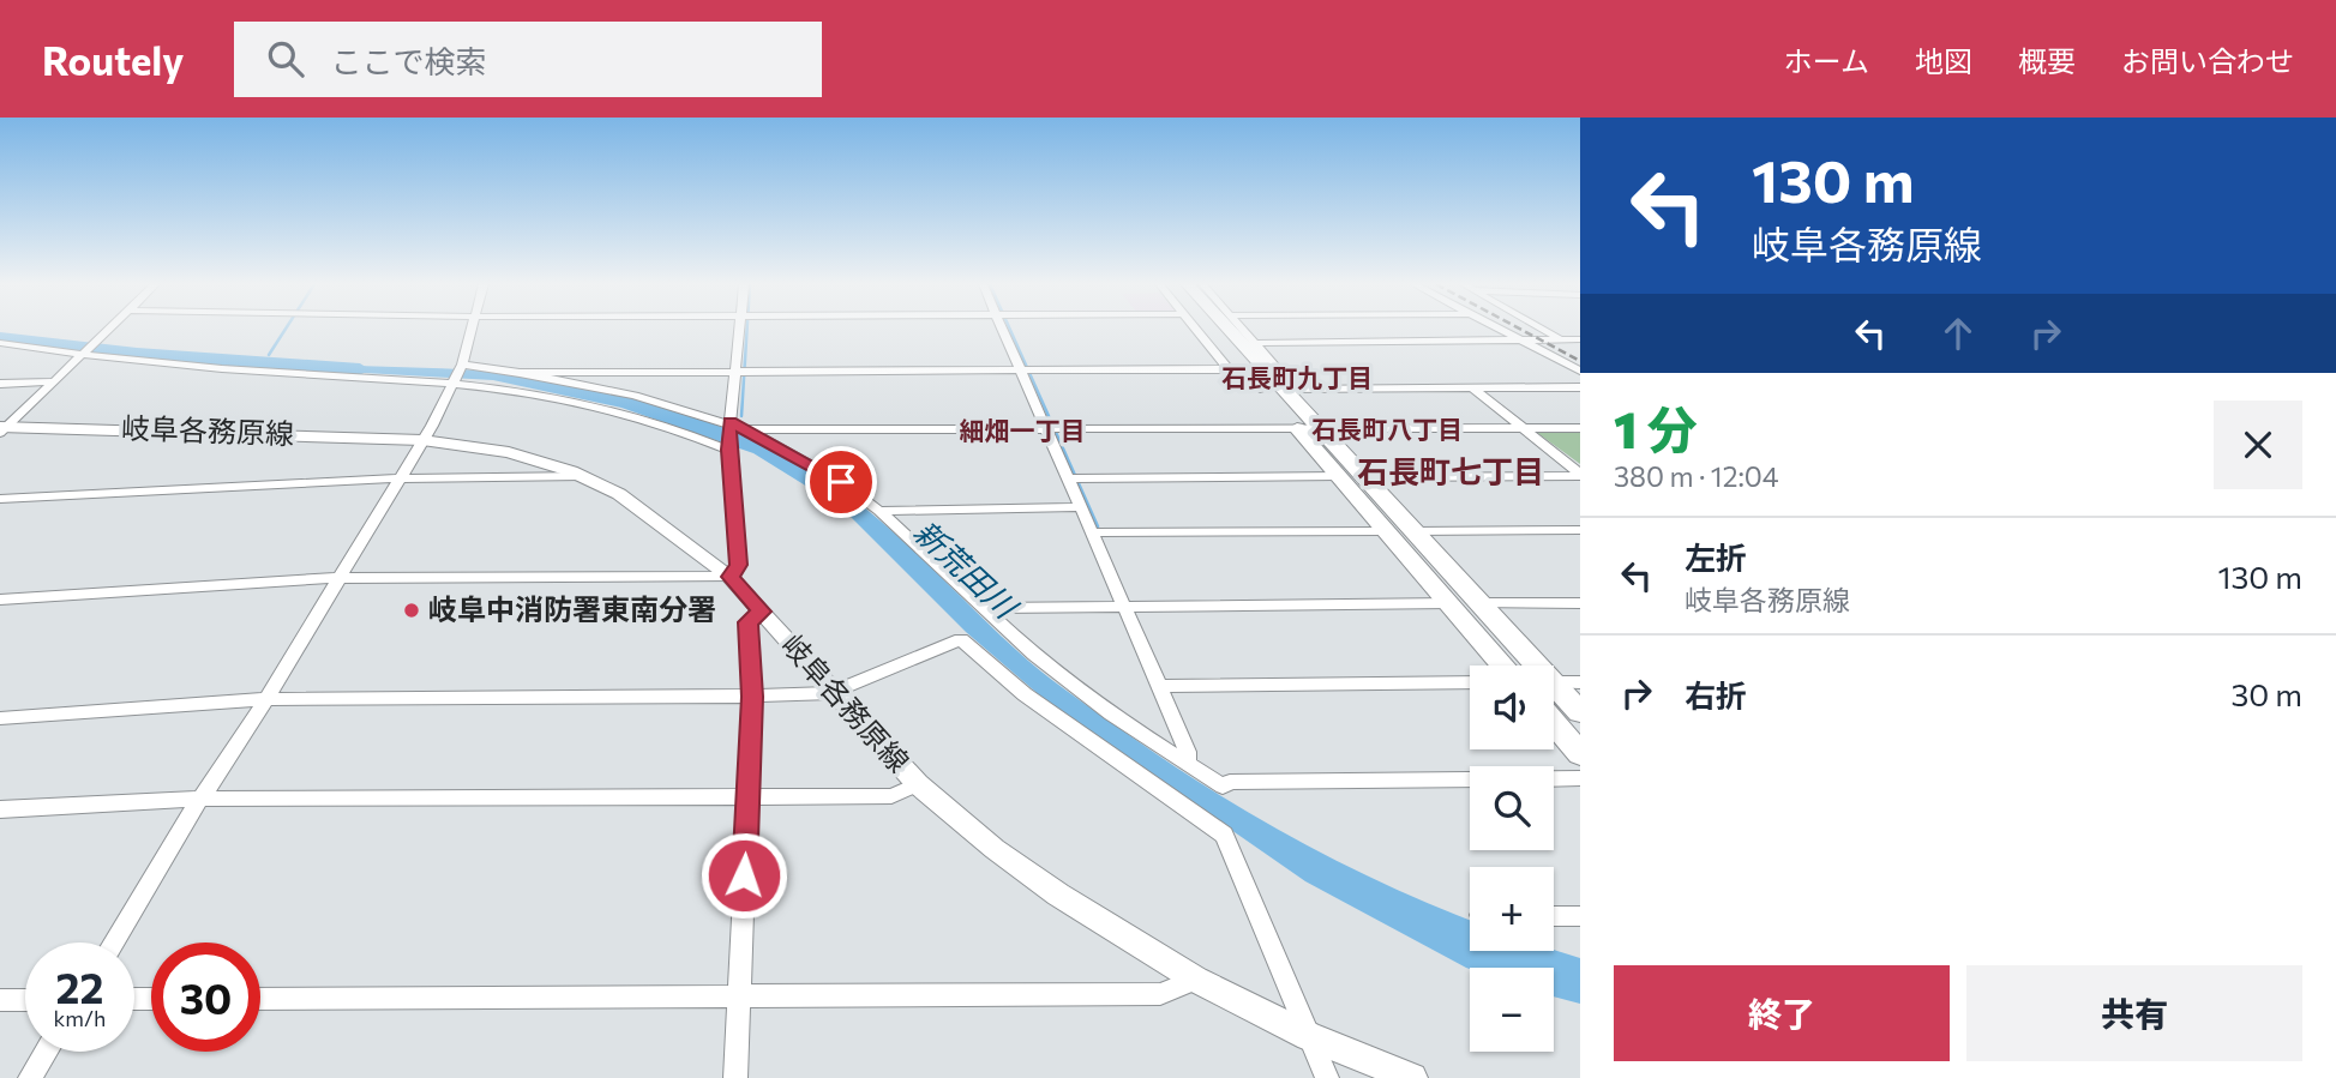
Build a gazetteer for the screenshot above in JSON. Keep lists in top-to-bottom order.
{
  "streets": {
    "main road": ["岐阜各務原線"]
  },
  "districts": [
    "石長町九丁目",
    "石長町八丁目",
    "細畑一丁目",
    "石長町七丁目"
  ],
  "water": ["新荒田川"],
  "places": ["岐阜中消防署東南分署"],
  "page": {
    "header": "Routely",
    "search": "ここで検索",
    "nav": [
      "ホーム",
      "地図",
      "概要",
      "お問い合わせ"
    ],
    "turn": ["130 m", "岐阜各務原線"],
    "heading": ["1 分", "380 m · 12:04"],
    "list": [
      {
        "name": "左折",
        "note": "岐阜各務原線",
        "value": "130 m"
      },
      {
        "name": "右折",
        "value": "30 m"
      }
    ],
    "map_buttons": ["+", "−"],
    "speed": "22 km/h",
    "limit": "30",
    "buttons": ["終了", "共有"]
  }
}
